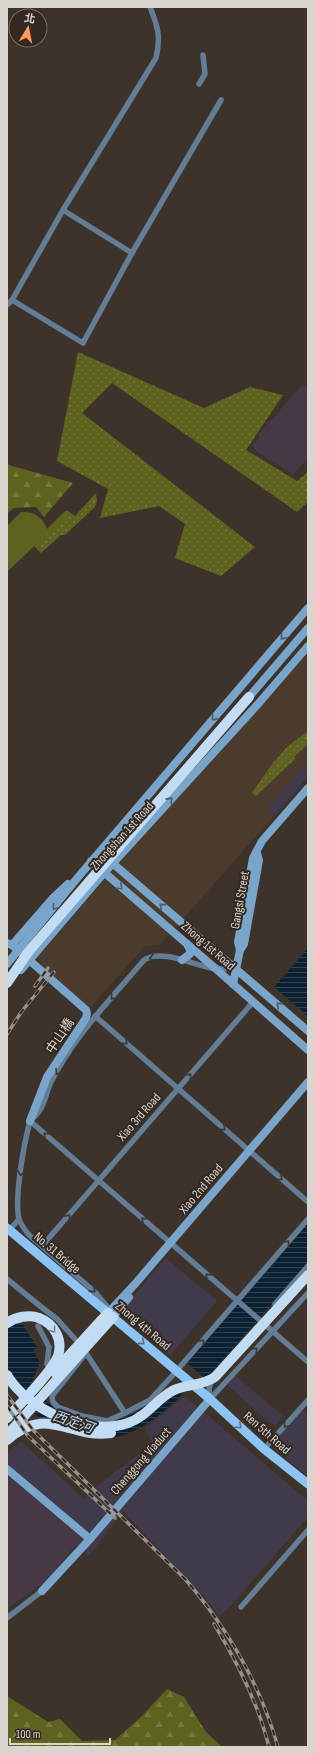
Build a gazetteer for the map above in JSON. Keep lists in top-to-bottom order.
{
  "streets": {
    "main road": ["No. 31 Bridge", "Zhong 4th Road", "Ren 5th Road"],
    "street": [
      "Zhongshan 1st Road",
      "Gangsi Street",
      "Zhong 1st Road",
      "中山橋",
      "Xiao 3rd Road",
      "Xiao 2nd Road",
      "Chenggong Viaduct"
    ]
  },
  "crossings": [
    ["Zhongshan 1st Road", "Zhong 1st Road"],
    ["Gangsi Street", "Zhong 1st Road"],
    ["Zhong 1st Road", "Xiao 3rd Road"],
    ["Xiao 2nd Road", "Zhong 4th Road"],
    ["No. 31 Bridge", "Zhong 4th Road"],
    ["Zhong 4th Road", "Ren 5th Road"],
    ["Zhong 4th Road", "Chenggong Viaduct"],
    ["Ren 5th Road", "Chenggong Viaduct"]
  ],
  "one_way": ["Xiao 3rd Road", "Zhong 4th Road", "Ren 5th Road"],
  "water": ["西定河"],
  "scale_bar": "100 m",
  "north": "top"
}
